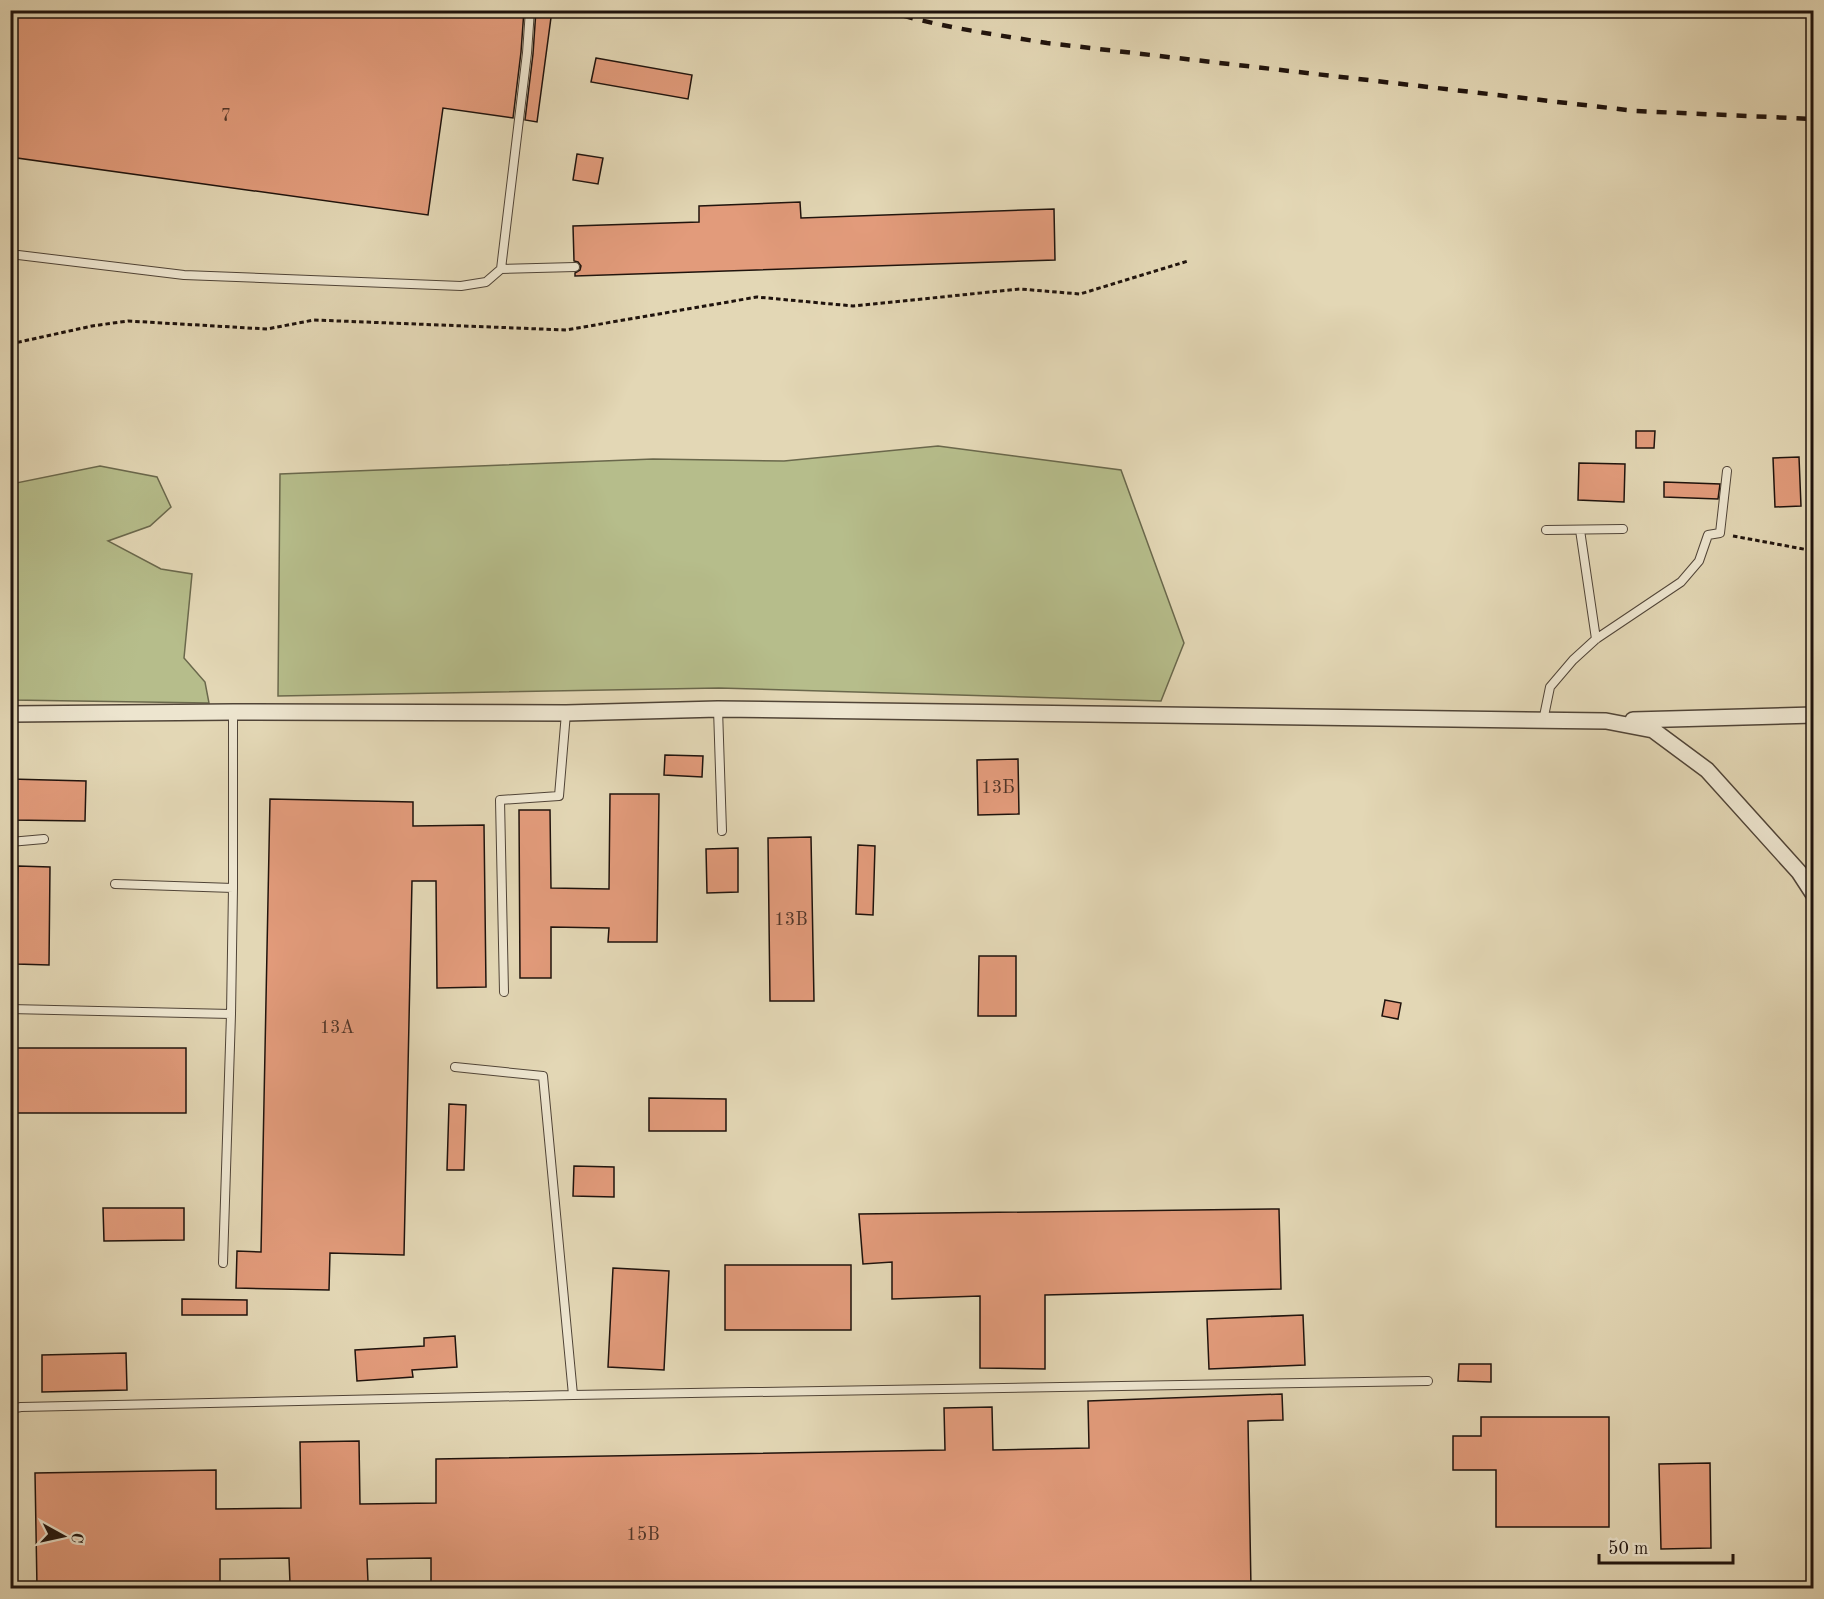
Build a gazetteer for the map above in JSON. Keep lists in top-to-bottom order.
{
  "house_numbers": [
    "7",
    "13Б",
    "13В",
    "13А",
    "15В"
  ],
  "scale_bar": "50 m",
  "north": "right"
}
